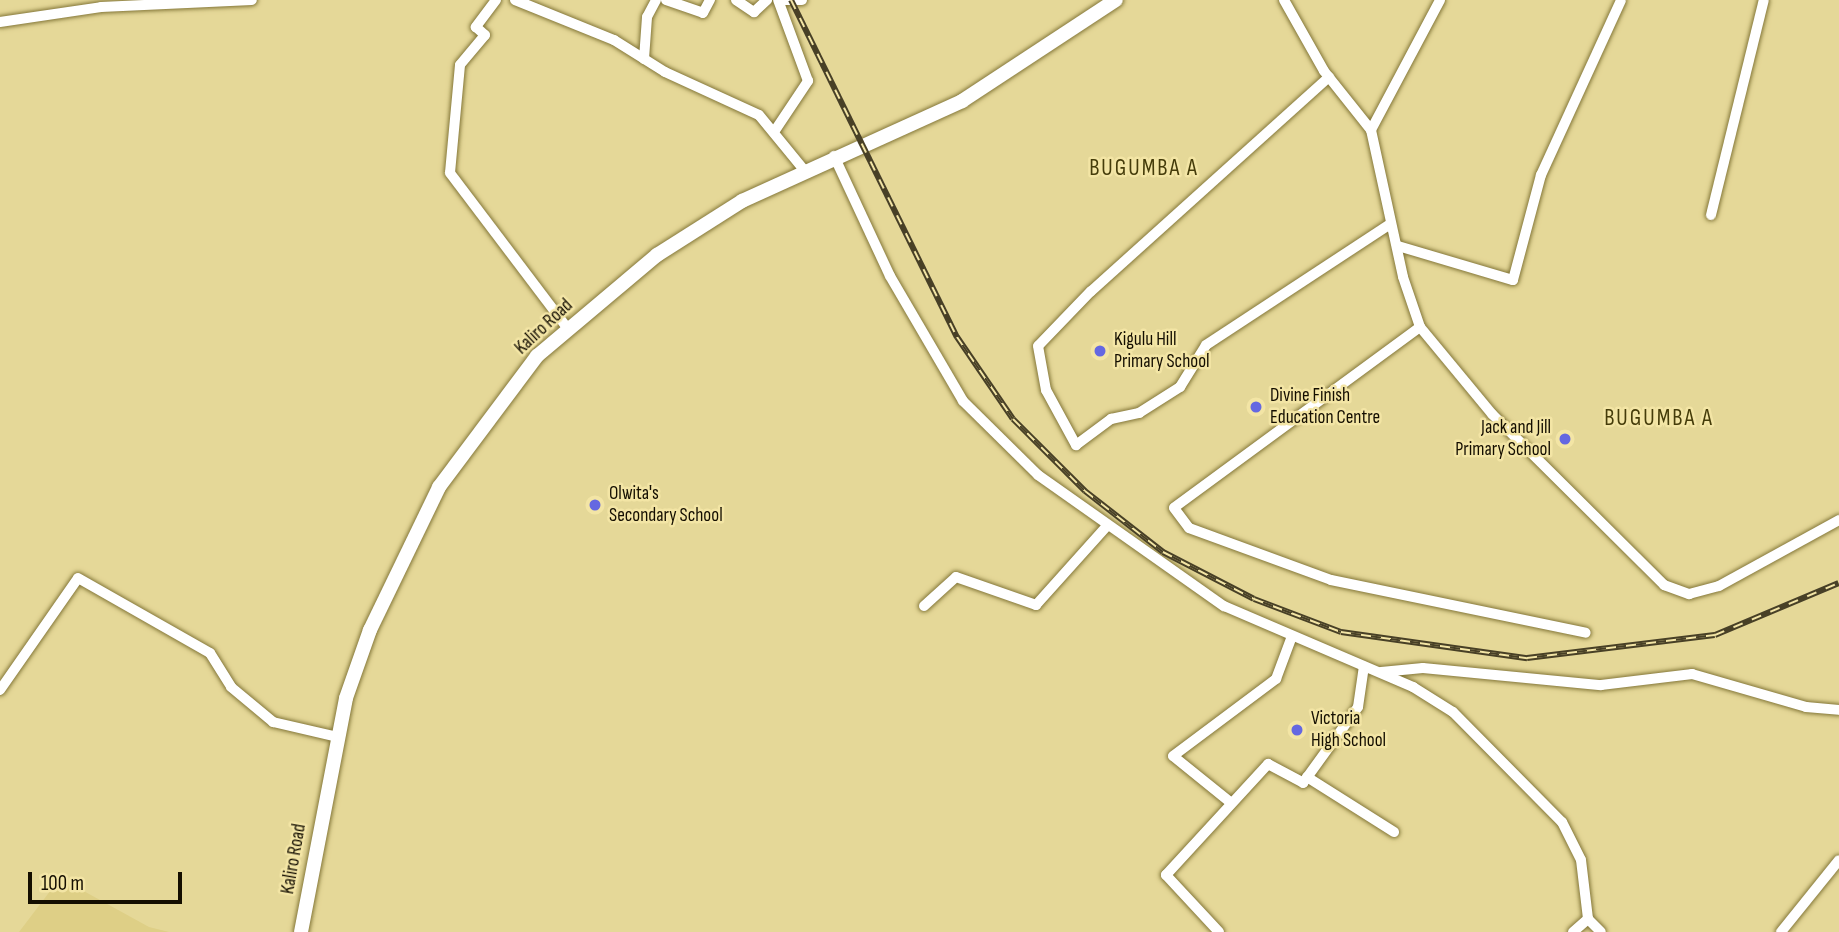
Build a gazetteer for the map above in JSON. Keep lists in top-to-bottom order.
{
  "streets": {
    "main road": ["Kaliro Road"]
  },
  "districts": ["BUGUMBA A", "BUGUMBA A"],
  "places": [
    "Kigulu Hill Primary School",
    "Divine Finish Education Centre",
    "Jack and Jill Primary School",
    "Olwita's Secondary School",
    "Victoria High School"
  ],
  "scale_bar": "100 m"
}
